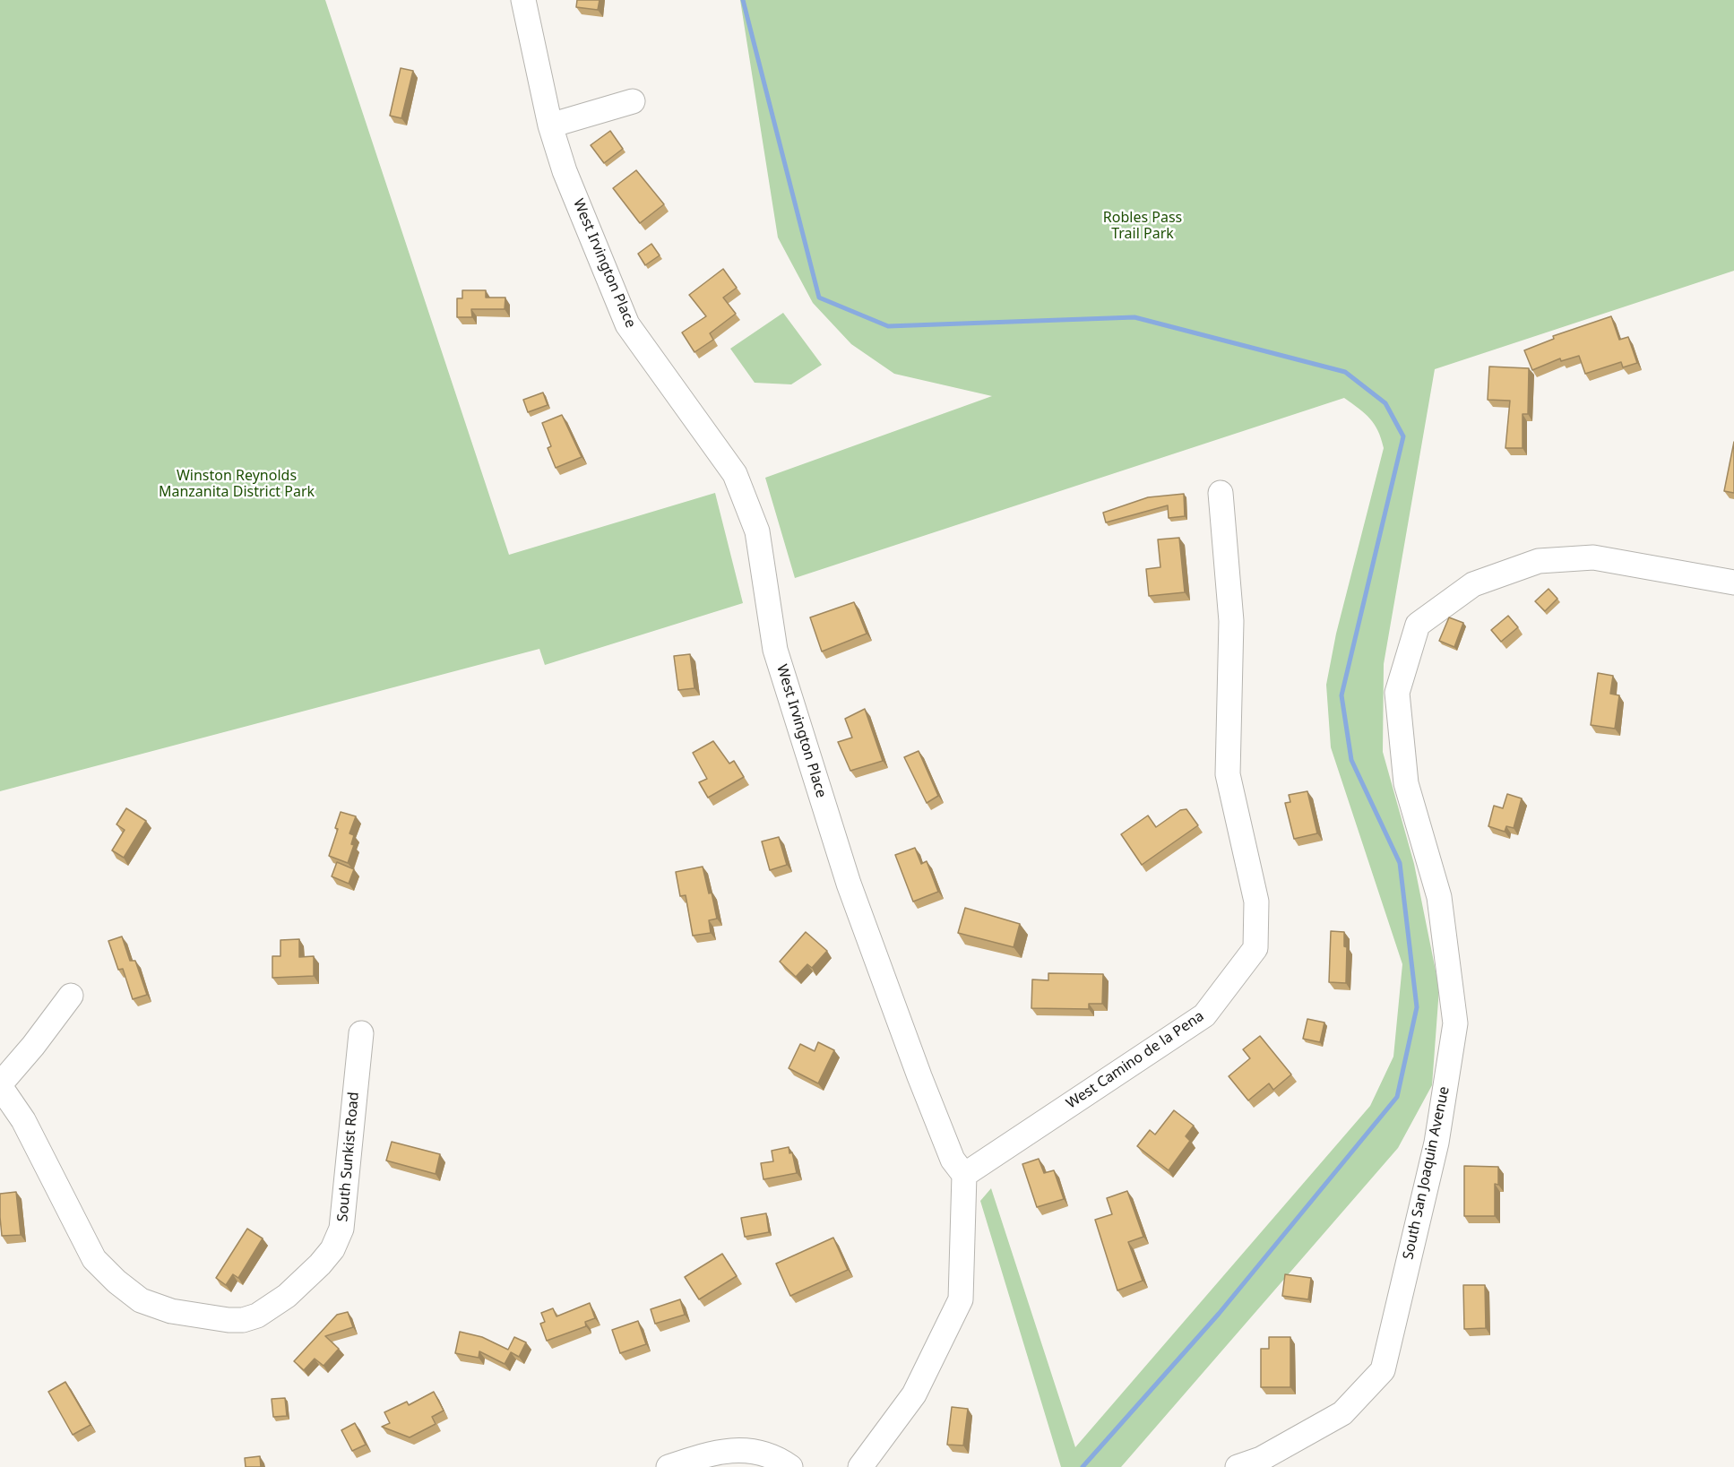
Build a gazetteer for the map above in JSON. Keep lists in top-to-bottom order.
{
  "streets": {
    "street": [
      "West Irvington Place",
      "West Camino de la Pena",
      "South Sunkist Road",
      "South San Joaquin Avenue"
    ]
  },
  "crossings": [
    ["West Irvington Place", "West Camino de la Pena"]
  ],
  "parks": ["Robles Pass Trail Park", "Winston Reynolds Manzanita District Park"]
}
